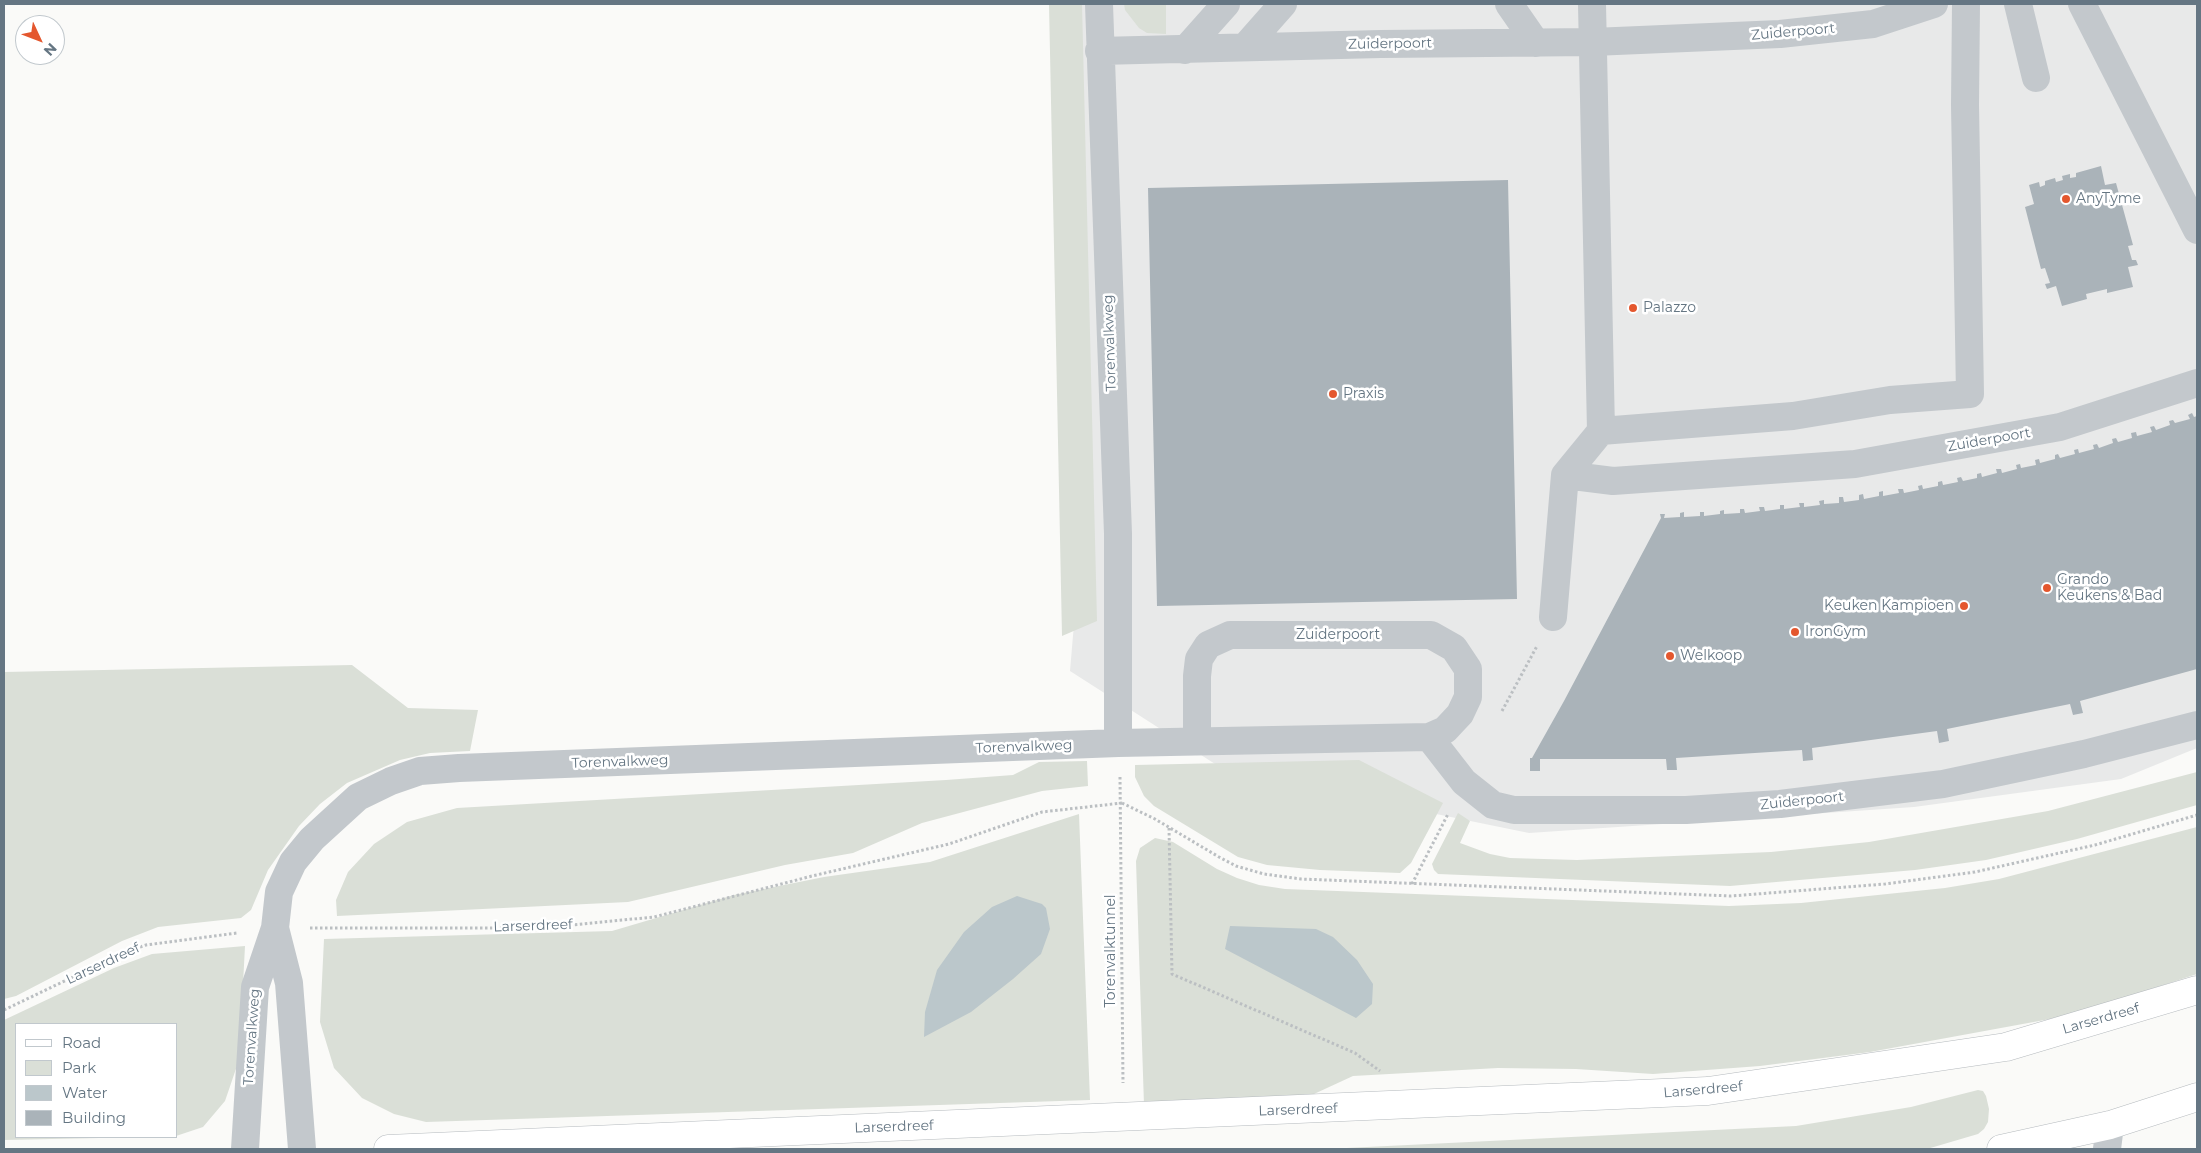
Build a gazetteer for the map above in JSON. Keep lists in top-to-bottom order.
{
  "streets": {
    "main road": ["Larserdreef"],
    "street": ["Zuiderpoort", "Torenvalkweg"],
    "path": ["Torenvalktunnel"]
  },
  "crossings": [
    ["Zuiderpoort", "Torenvalkweg"],
    ["Torenvalkweg", "Larserdreef"],
    ["Larserdreef", "Torenvalktunnel"]
  ],
  "places": [
    "AnyTyme",
    "Palazzo",
    "Praxis",
    "Grando Keukens & Bad",
    "Keuken Kampioen",
    "IronGym",
    "Welkoop"
  ],
  "legend": [
    "Road",
    "Park",
    "Water",
    "Building"
  ],
  "north": "bottom right"
}
